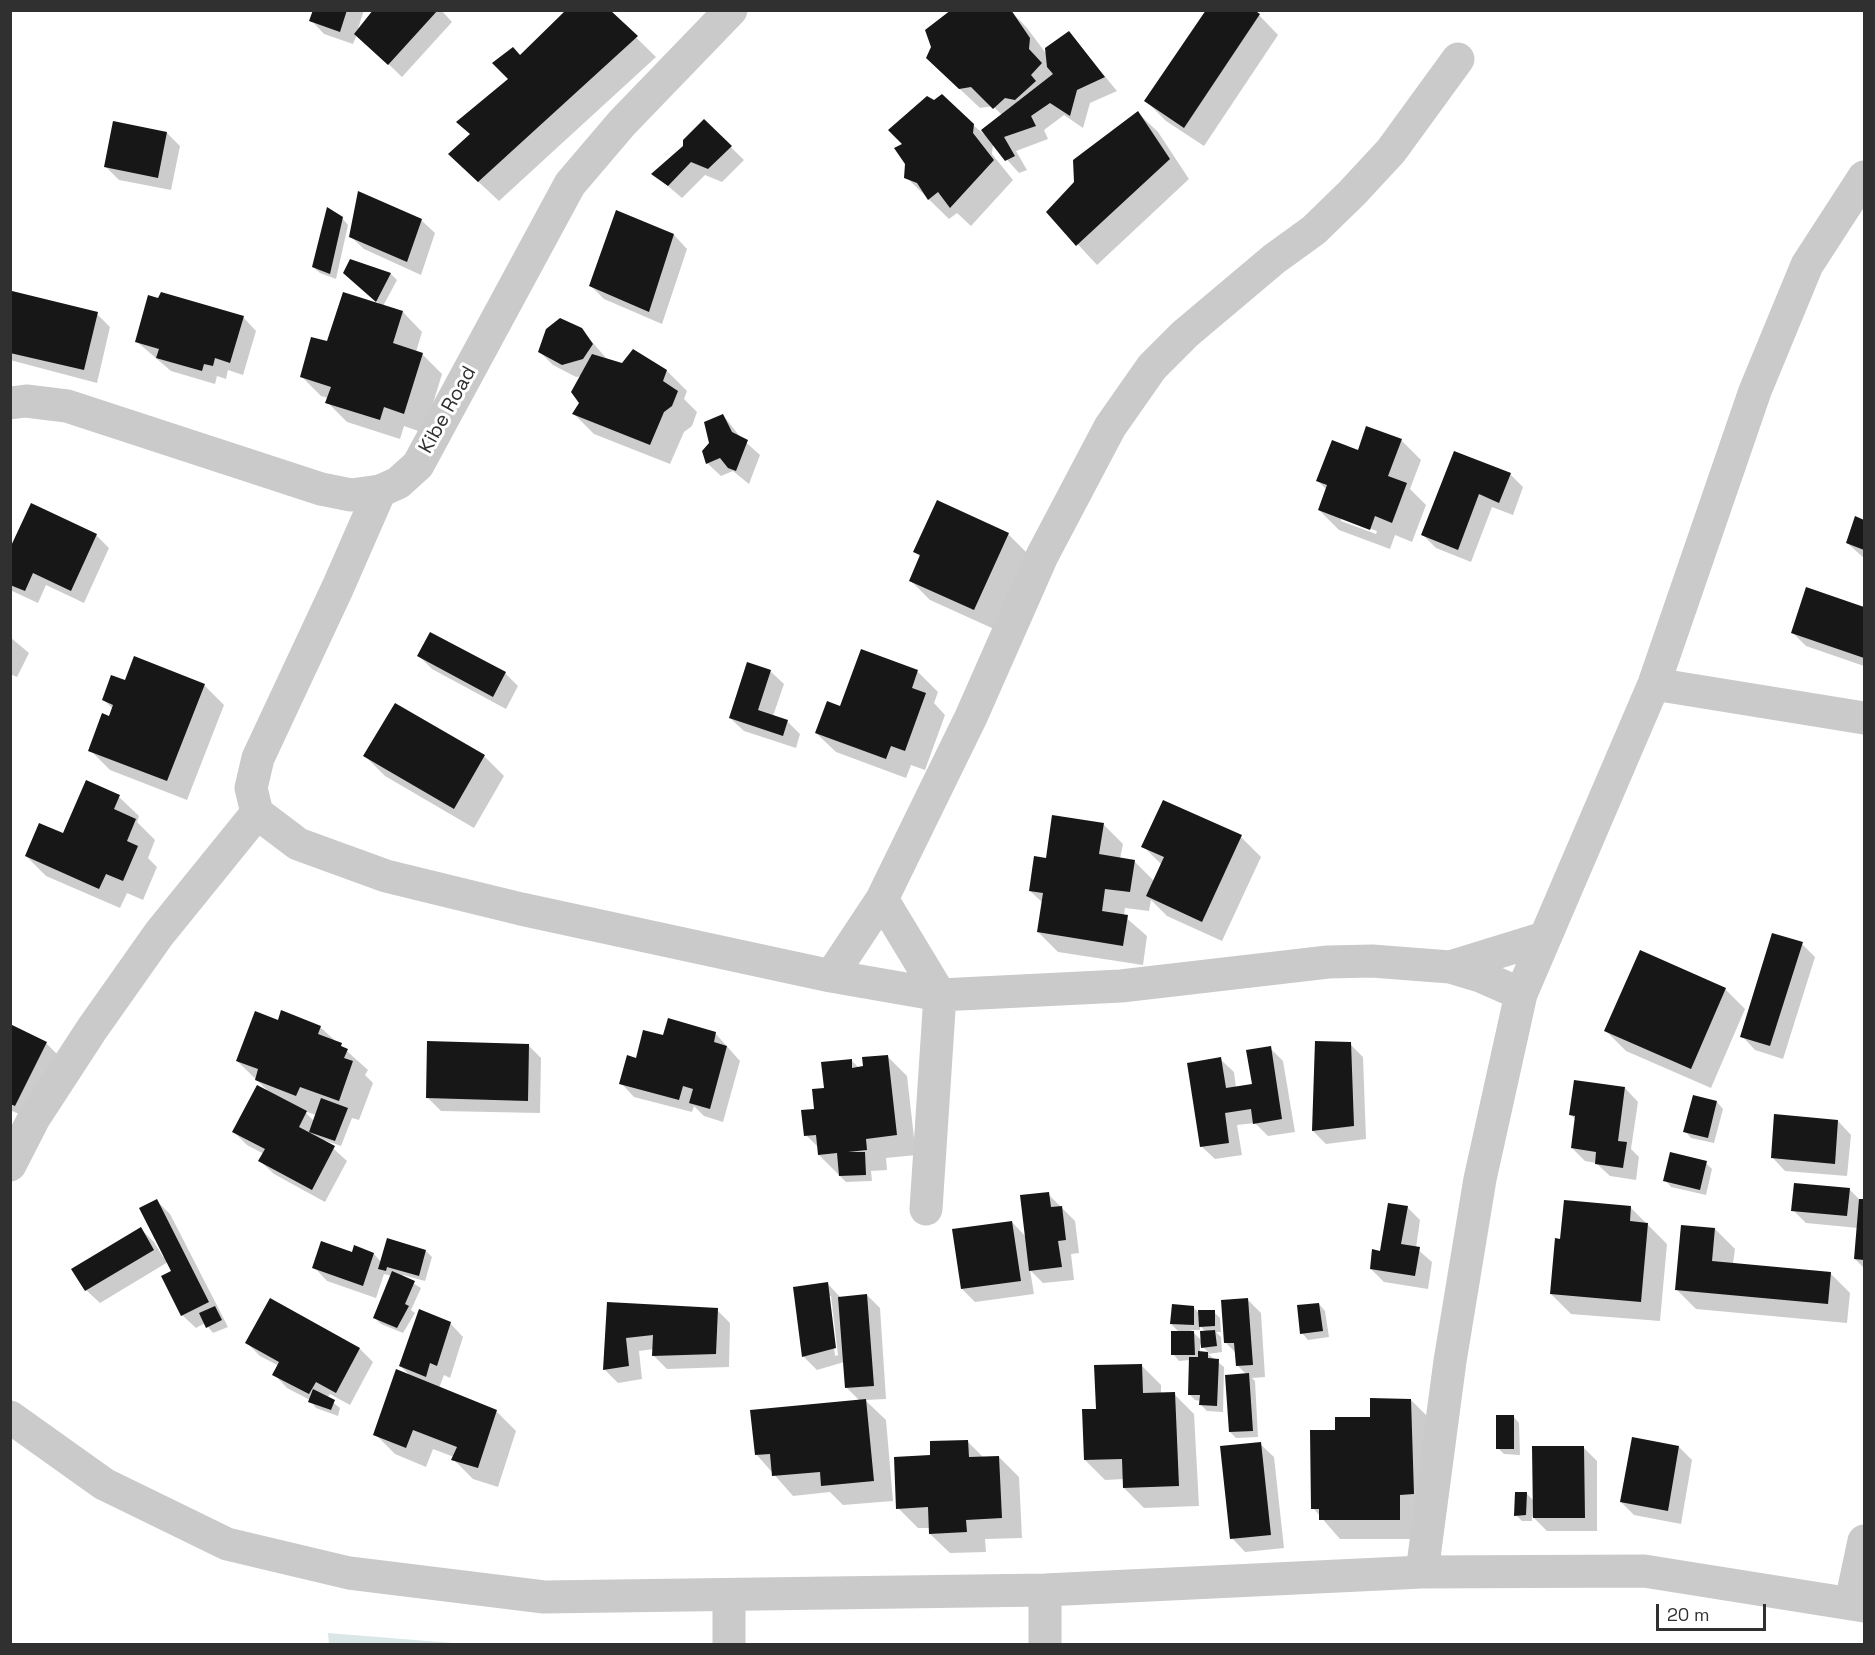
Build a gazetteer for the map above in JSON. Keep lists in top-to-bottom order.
{
  "streets": {
    "street": ["Kibe Road"]
  },
  "scale_bar": "20 m"
}
